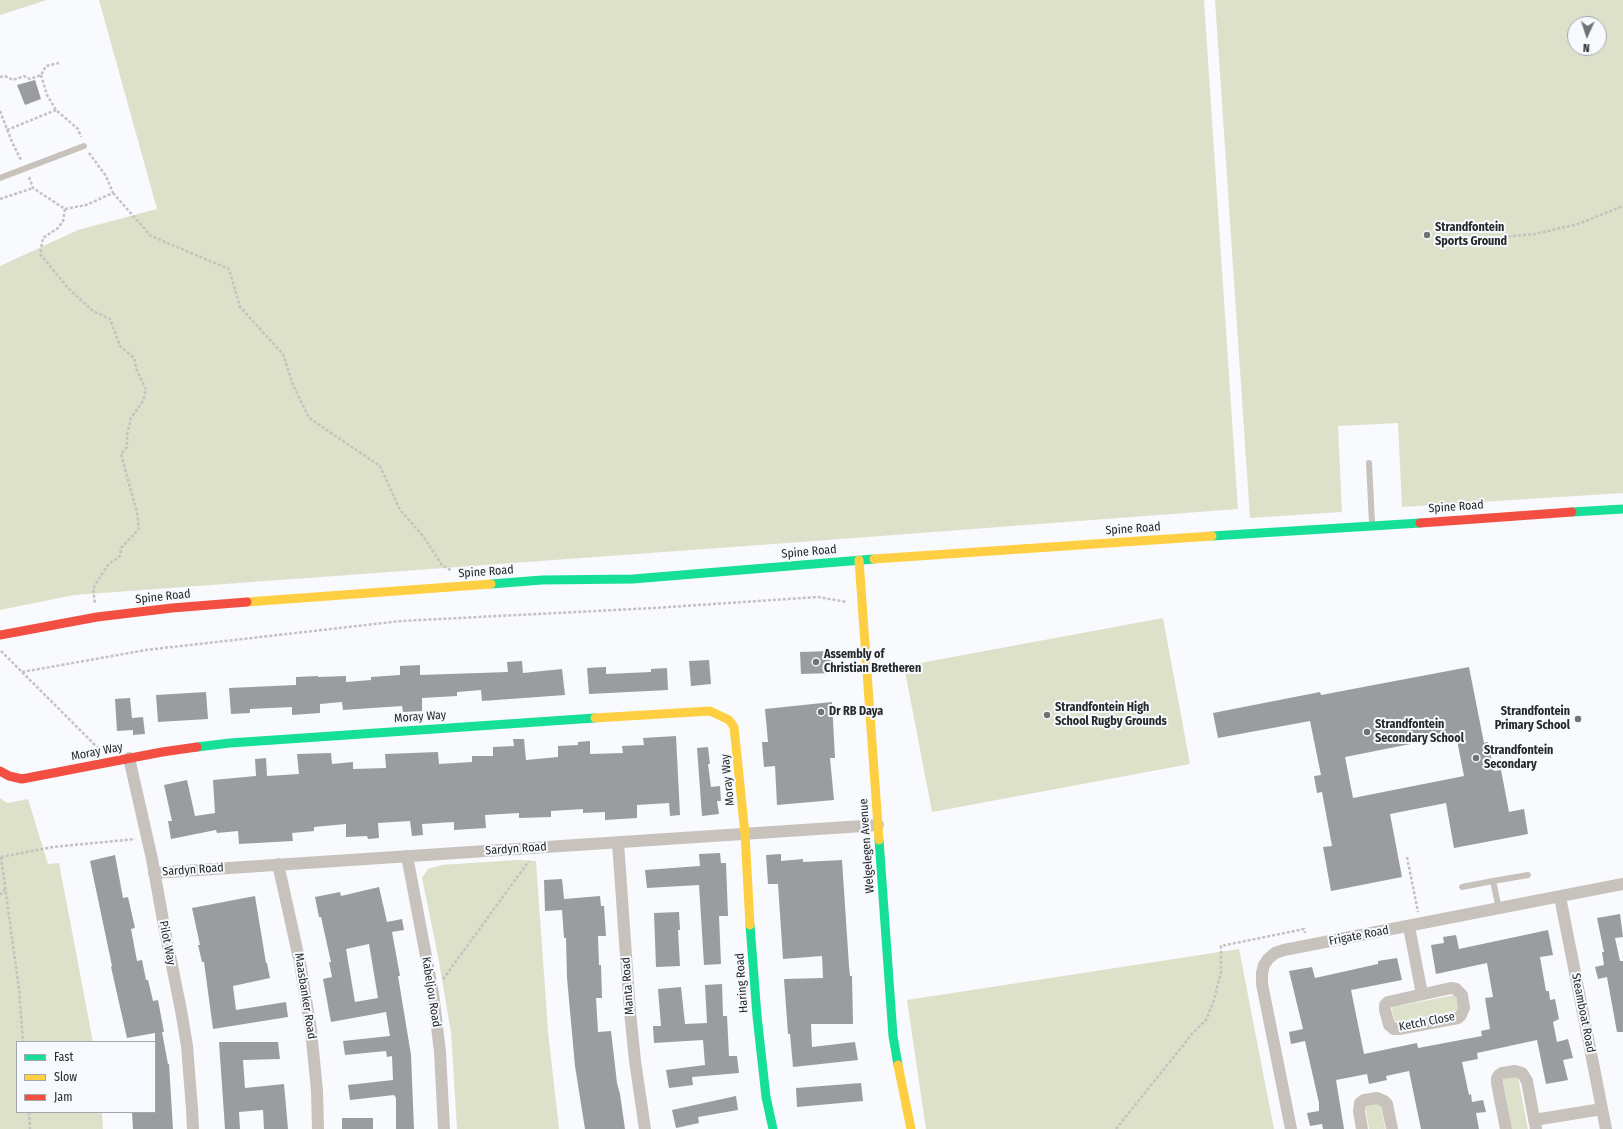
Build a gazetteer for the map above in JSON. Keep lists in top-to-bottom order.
{
  "streets": {
    "street": [
      "Spine Road",
      "Moray Way",
      "Welgelegen Avenue",
      "Sardyn Road",
      "Frigate Road",
      "Pilot Way",
      "Haring Road",
      "Manta Road",
      "Kabeljou Road",
      "Maasbanker Road",
      "Steamboat Road",
      "Ketch Close"
    ]
  },
  "crossings": [
    ["Spine Road", "Welgelegen Avenue"],
    ["Moray Way", "Sardyn Road"],
    ["Moray Way", "Pilot Way"],
    ["Moray Way", "Haring Road"],
    ["Welgelegen Avenue", "Sardyn Road"],
    ["Sardyn Road", "Pilot Way"],
    ["Sardyn Road", "Haring Road"],
    ["Sardyn Road", "Manta Road"],
    ["Sardyn Road", "Kabeljou Road"],
    ["Sardyn Road", "Maasbanker Road"],
    ["Frigate Road", "Steamboat Road"]
  ],
  "places": [
    "Strandfontein Sports Ground",
    "Assembly of Christian Bretheren",
    "Dr RB Daya",
    "Strandfontein High School Rugby Grounds",
    "Strandfontein Primary School",
    "Strandfontein Secondary School",
    "Strandfontein Secondary"
  ],
  "legend": ["Fast", "Slow", "Jam"],
  "north": "bottom"
}
